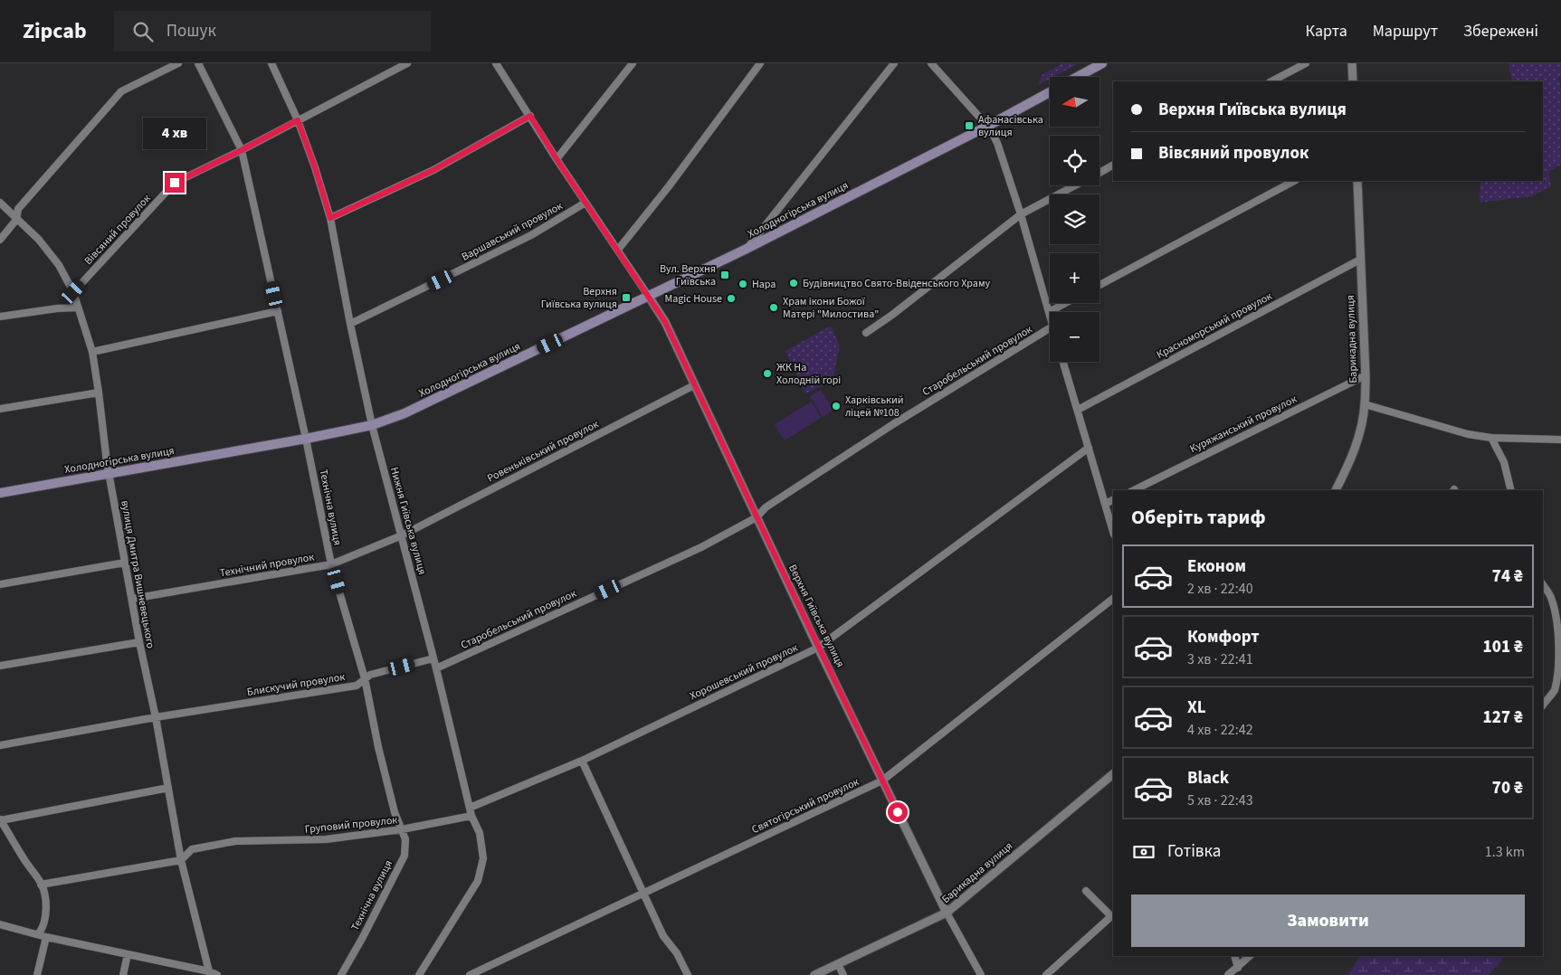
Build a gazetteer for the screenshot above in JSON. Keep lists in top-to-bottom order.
{
  "streets": {
    "main road": ["Холодногірська вулиця"],
    "street": [
      "Вівсяний провулок",
      "Варшавський провулок",
      "Красноморський провулок",
      "Барикадна вулиця",
      "Старобельський провулок",
      "Куряжанський провулок",
      "Ровеньківський провулок",
      "Технічна вулиця",
      "Нижня Гиївська вулиця",
      "Технічний провулок",
      "вулиця Дмитра Вишневецького",
      "Верхня Гиївська вулиця",
      "Хорошевський провулок",
      "Блискучий провулок",
      "Святогірський провулок",
      "Груповий провулок"
    ]
  },
  "crossings": [
    ["Холодногірська вулиця", "Технічна вулиця"],
    ["Холодногірська вулиця", "Нижня Гиївська вулиця"],
    ["Холодногірська вулиця", "вулиця Дмитра Вишневецького"],
    ["Холодногірська вулиця", "Верхня Гиївська вулиця"],
    ["Вівсяний провулок", "Технічна вулиця"],
    ["Вівсяний провулок", "Нижня Гиївська вулиця"],
    ["Вівсяний провулок", "вулиця Дмитра Вишневецького"],
    ["Варшавський провулок", "Нижня Гиївська вулиця"],
    ["Варшавський провулок", "Верхня Гиївська вулиця"],
    ["Красноморський провулок", "Барикадна вулиця"],
    ["Барикадна вулиця", "Куряжанський провулок"],
    ["Барикадна вулиця", "Верхня Гиївська вулиця"],
    ["Старобельський провулок", "Нижня Гиївська вулиця"],
    ["Старобельський провулок", "Верхня Гиївська вулиця"],
    ["Ровеньківський провулок", "Нижня Гиївська вулиця"],
    ["Ровеньківський провулок", "Технічний провулок"],
    ["Ровеньківський провулок", "Верхня Гиївська вулиця"],
    ["Технічна вулиця", "Технічний провулок"],
    ["Технічна вулиця", "Блискучий провулок"],
    ["Технічна вулиця", "Груповий провулок"],
    ["Нижня Гиївська вулиця", "Технічний провулок"],
    ["Нижня Гиївська вулиця", "Хорошевський провулок"],
    ["Нижня Гиївська вулиця", "Блискучий провулок"],
    ["Нижня Гиївська вулиця", "Груповий провулок"],
    ["Технічний провулок", "вулиця Дмитра Вишневецького"],
    ["вулиця Дмитра Вишневецького", "Блискучий провулок"],
    ["Верхня Гиївська вулиця", "Хорошевський провулок"],
    ["Верхня Гиївська вулиця", "Святогірський провулок"]
  ],
  "places": {
    "transit": ["Афанасівська вулиця", "Вул. Верхня Гиївська", "Верхня Гиївська вулиця"],
    "other": [
      "Будівництво Свято-Ввіденського Храму",
      "Нара",
      "Magic House",
      "Храм ікони Божої Матері \"Милостива\"",
      "ЖК На Холодній горі",
      "Харківський ліцей №108"
    ]
  },
  "north": "left",
  "page": {
    "header": "Zipcab",
    "search": "Пошук",
    "nav": ["Карта", "Маршрут", "Збережені"],
    "map_buttons": ["+", "−"],
    "banner": ["Верхня Гиївська вулиця", "Вівсяний провулок"],
    "bubble": "4 хв",
    "heading": "Оберіть тариф",
    "list": [
      {
        "name": "Економ",
        "note": "2 хв · 22:40",
        "value": "74 ₴"
      },
      {
        "name": "Комфорт",
        "note": "3 хв · 22:41",
        "value": "101 ₴"
      },
      {
        "name": "XL",
        "note": "4 хв · 22:42",
        "value": "127 ₴"
      },
      {
        "name": "Black",
        "note": "5 хв · 22:43",
        "value": "70 ₴"
      }
    ],
    "pay": ["Готівка", "1.3 km"],
    "buttons": "Замовити"
  }
}
